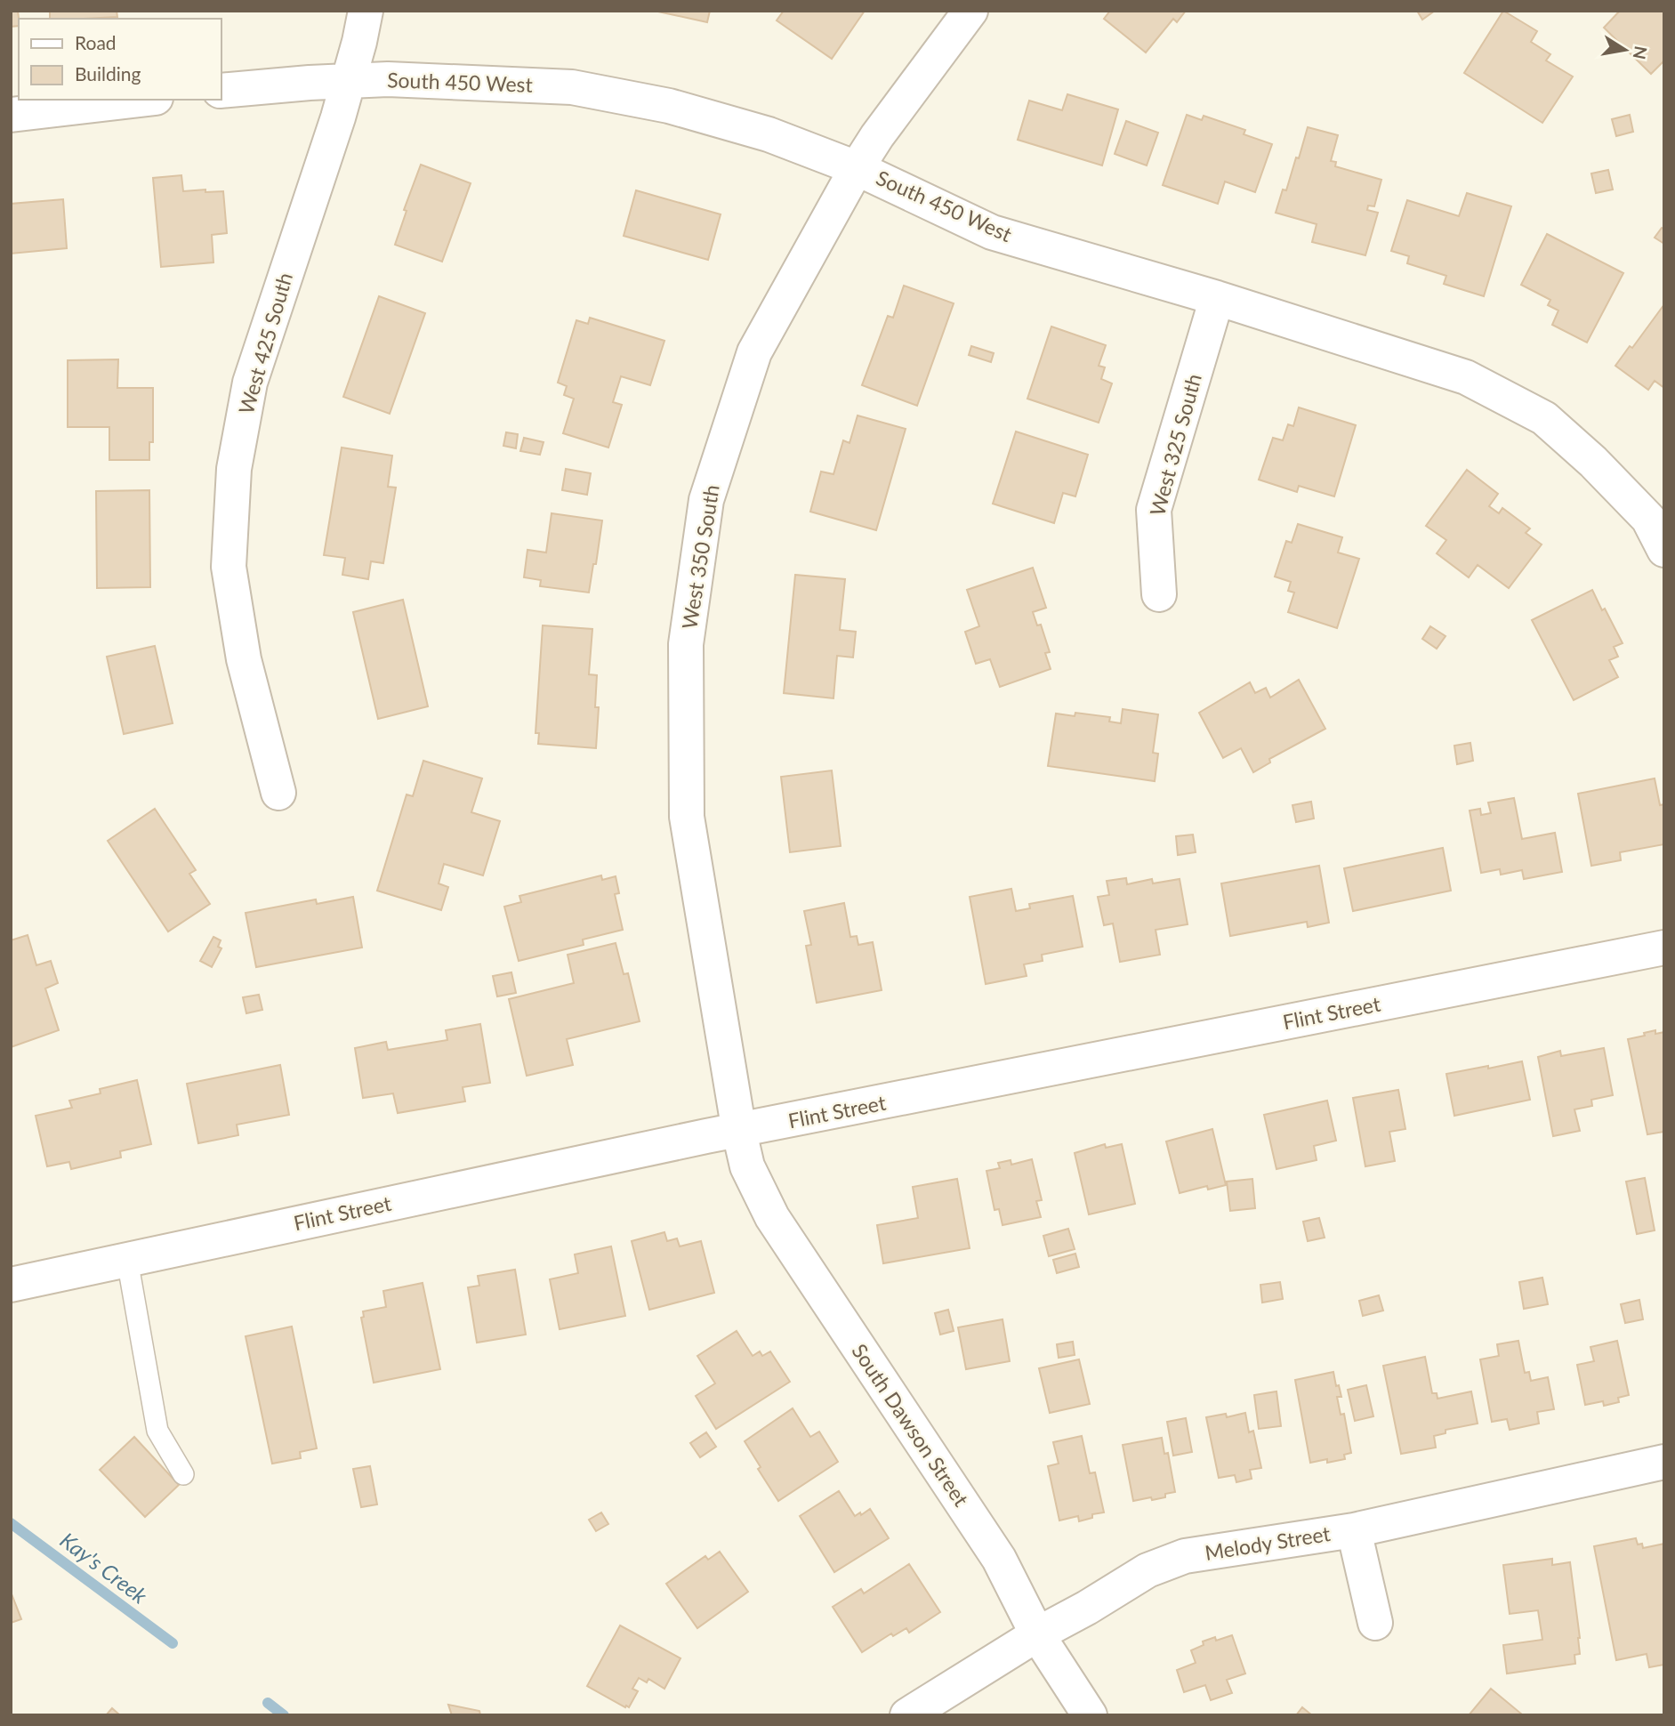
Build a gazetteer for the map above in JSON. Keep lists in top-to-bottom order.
{
  "streets": {
    "street": [
      "South 450 West",
      "West 425 South",
      "West 325 South",
      "West 350 South",
      "Flint Street",
      "South Dawson Street",
      "Melody Street"
    ]
  },
  "crossings": [
    ["South 450 West", "West 425 South"],
    ["South 450 West", "West 325 South"],
    ["South 450 West", "West 350 South"],
    ["West 350 South", "Flint Street"],
    ["West 350 South", "South Dawson Street"],
    ["Flint Street", "South Dawson Street"],
    ["South Dawson Street", "Melody Street"]
  ],
  "water": ["Kay's Creek"],
  "legend": ["Road", "Building"],
  "north": "right"
}
